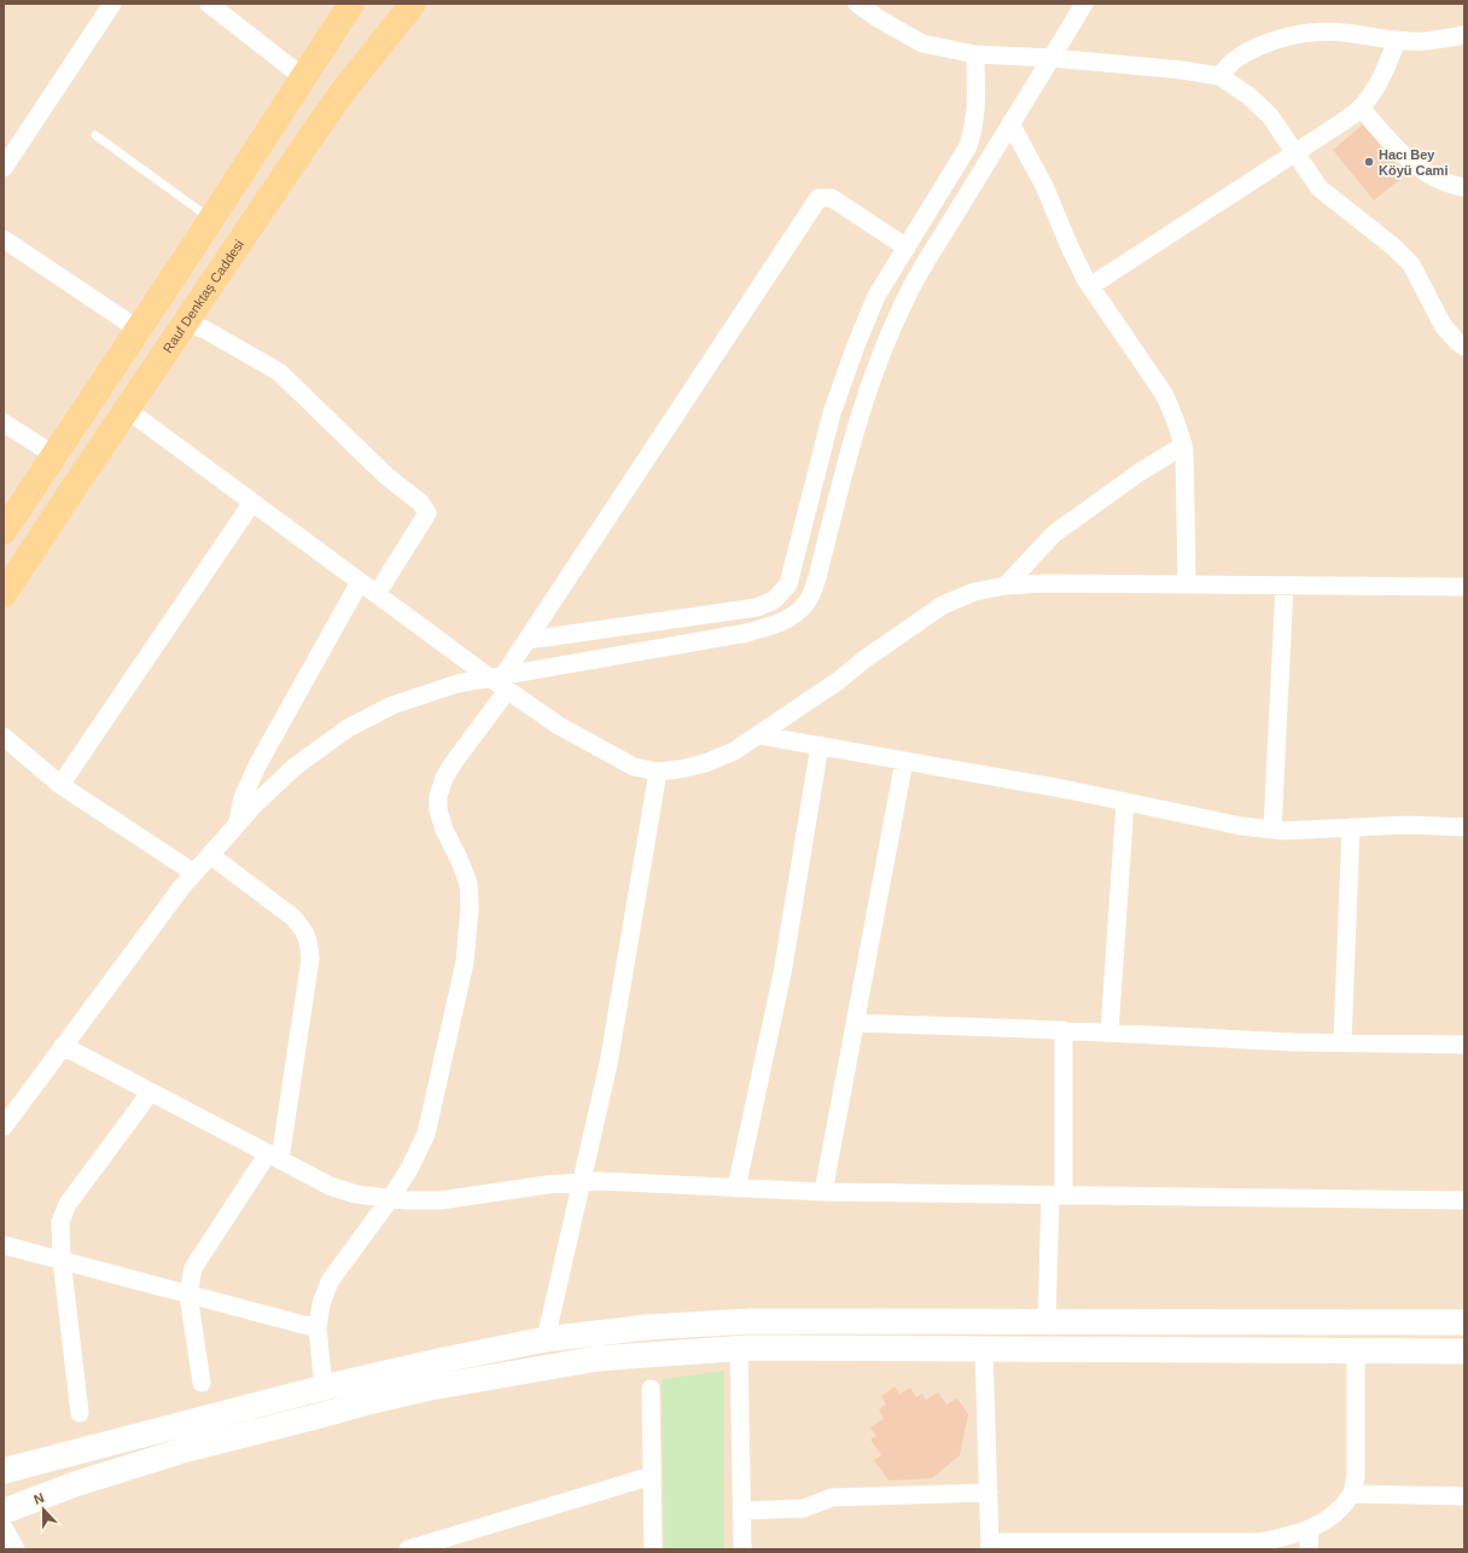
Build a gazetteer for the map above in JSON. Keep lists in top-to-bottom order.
{
  "streets": {
    "main road": ["Rauf Denktaş Caddesi"]
  },
  "places": ["Hacı Bey Köyü Cami"],
  "north": "top"
}
